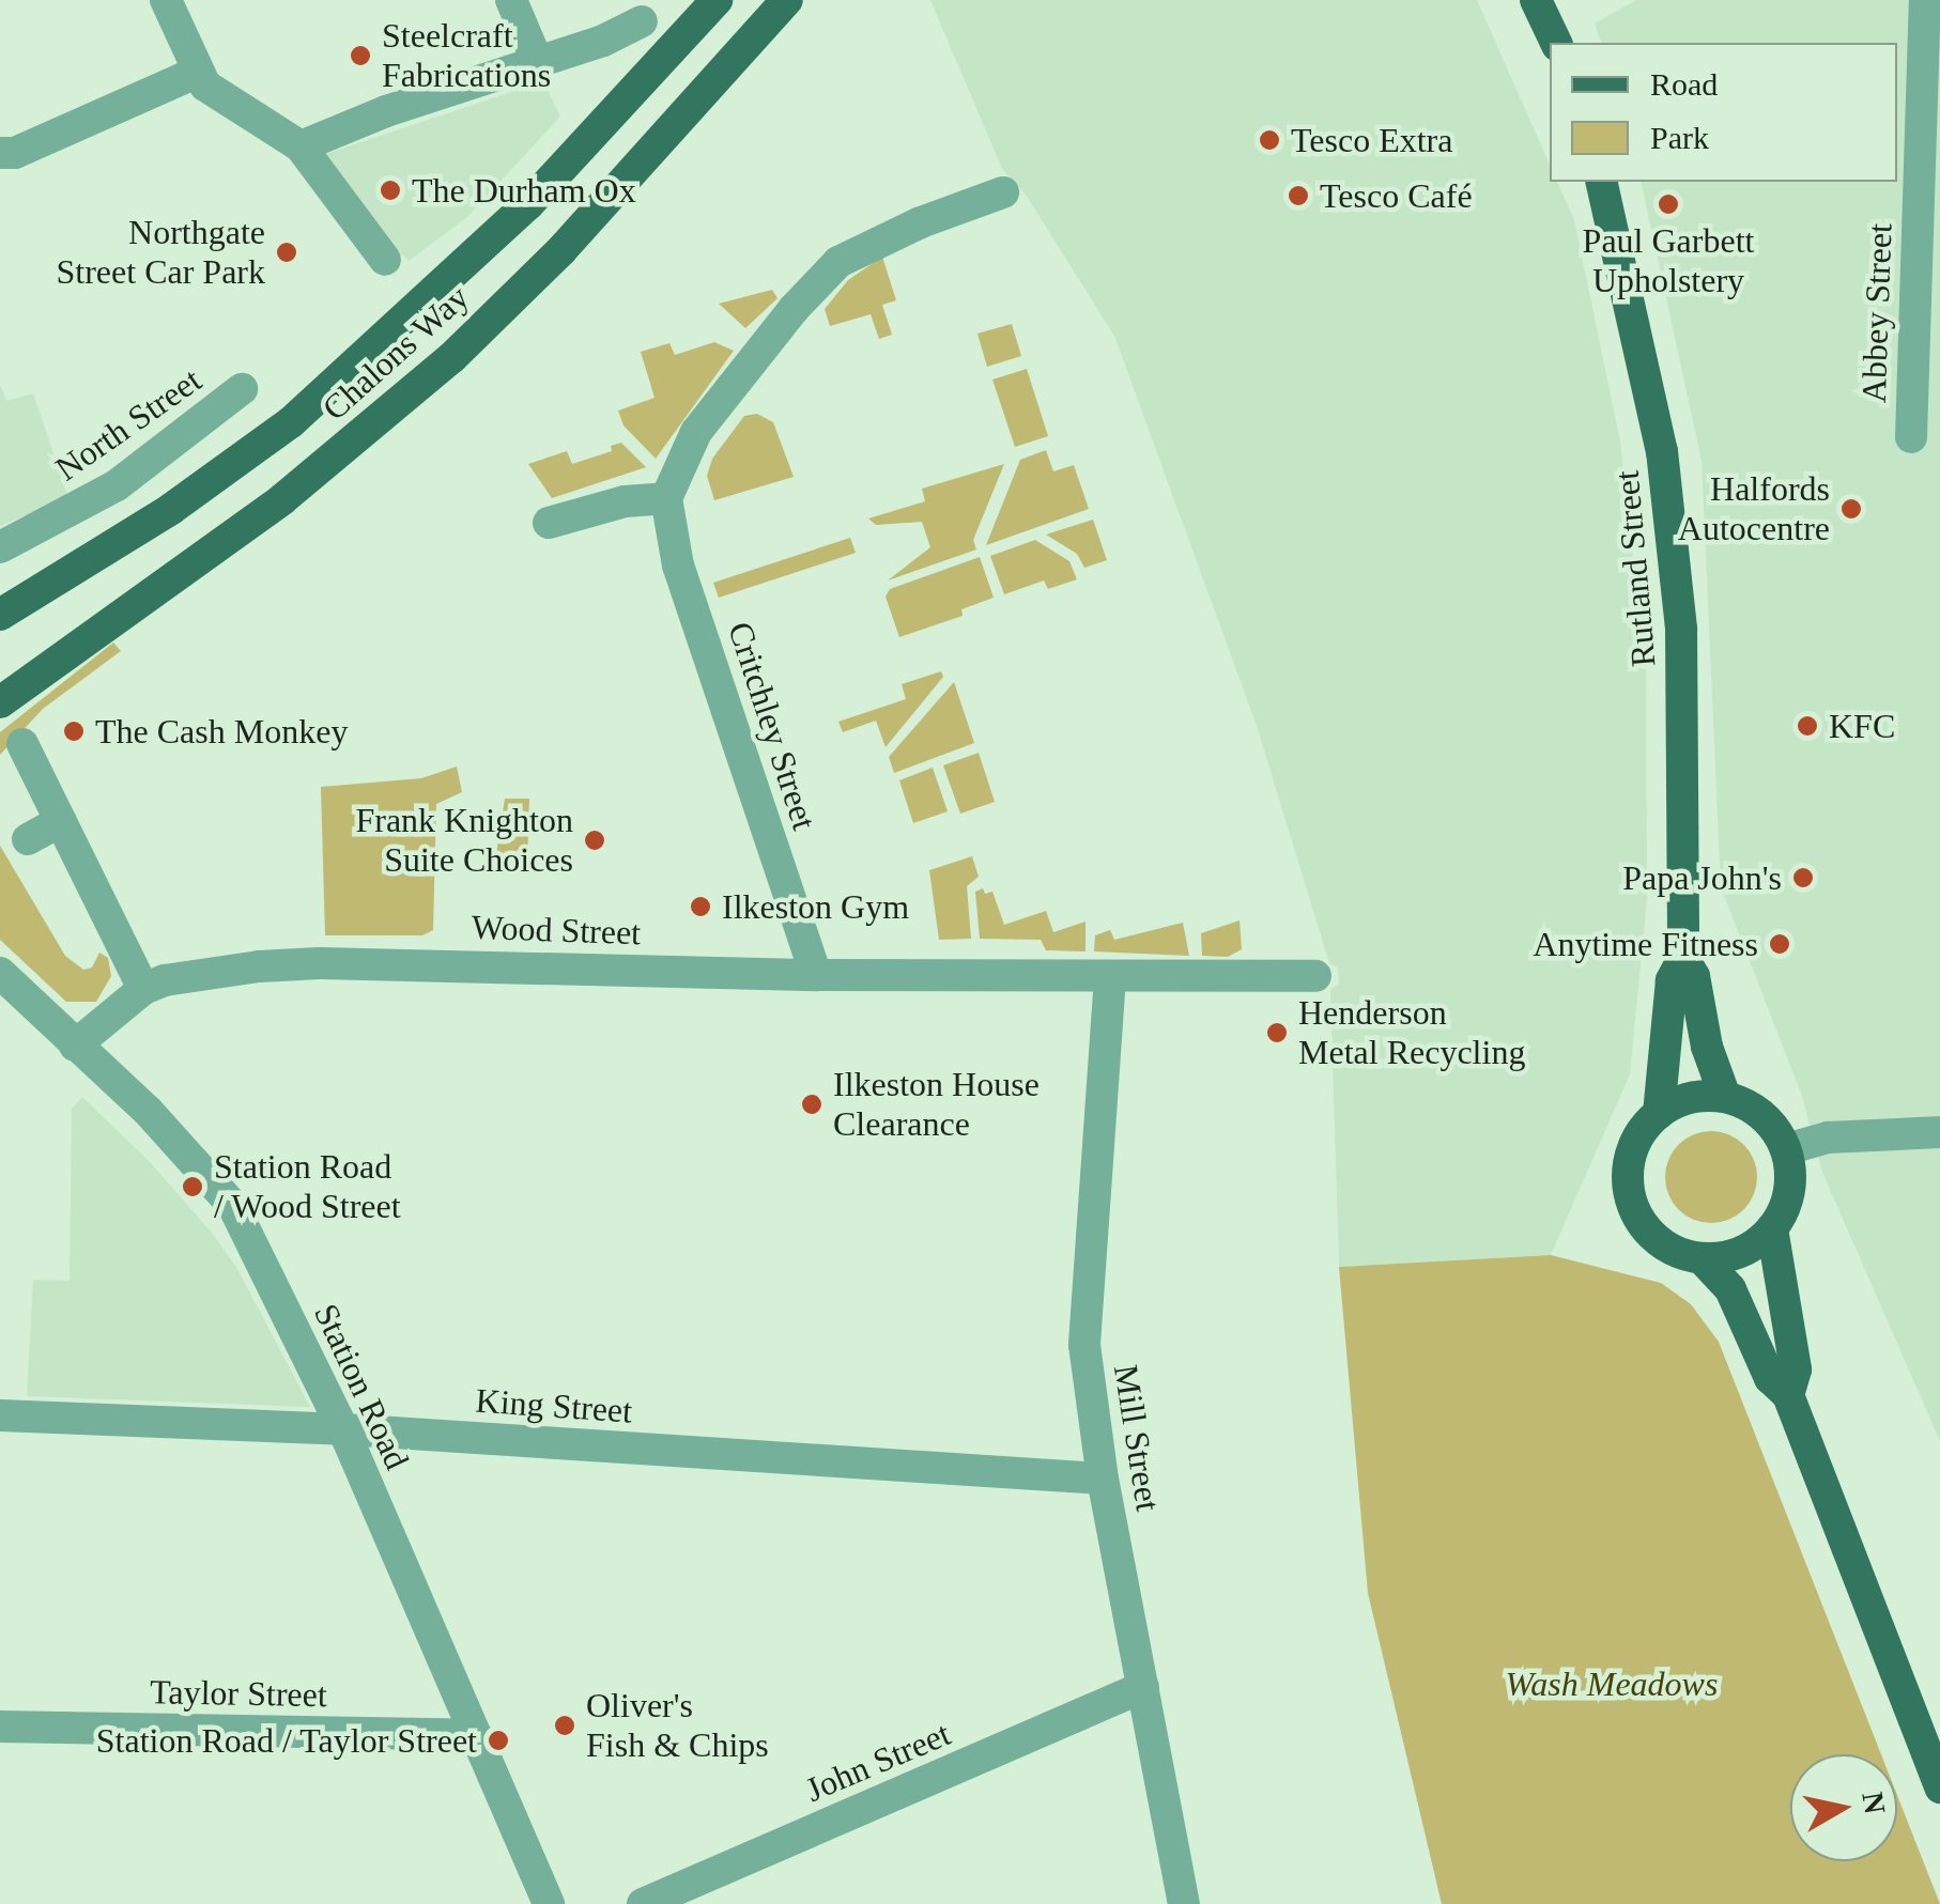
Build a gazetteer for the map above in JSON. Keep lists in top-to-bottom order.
{
  "streets": {
    "main road": ["Chalons Way", "Rutland Street"],
    "street": [
      "Abbey Street",
      "North Street",
      "Critchley Street",
      "Wood Street",
      "Station Road",
      "King Street",
      "Mill Street",
      "Taylor Street",
      "John Street"
    ]
  },
  "crossings": [
    ["Critchley Street", "Wood Street"],
    ["Wood Street", "Station Road"],
    ["Wood Street", "Mill Street"],
    ["Station Road", "King Street"],
    ["Station Road", "Taylor Street"],
    ["King Street", "Mill Street"],
    ["Mill Street", "John Street"]
  ],
  "parks": ["Wash Meadows"],
  "places": [
    "Steelcraft Fabrications",
    "Tesco Extra",
    "The Durham Ox",
    "Tesco Café",
    "Paul Garbett Upholstery",
    "Northgate Street Car Park",
    "Halfords Autocentre",
    "KFC",
    "The Cash Monkey",
    "Frank Knighton Suite Choices",
    "Papa John's",
    "Ilkeston Gym",
    "Anytime Fitness",
    "Henderson Metal Recycling",
    "Ilkeston House Clearance",
    "Station Road / Wood Street",
    "Oliver's Fish & Chips",
    "Station Road / Taylor Street"
  ],
  "legend": ["Road", "Park"],
  "north": "right"
}
